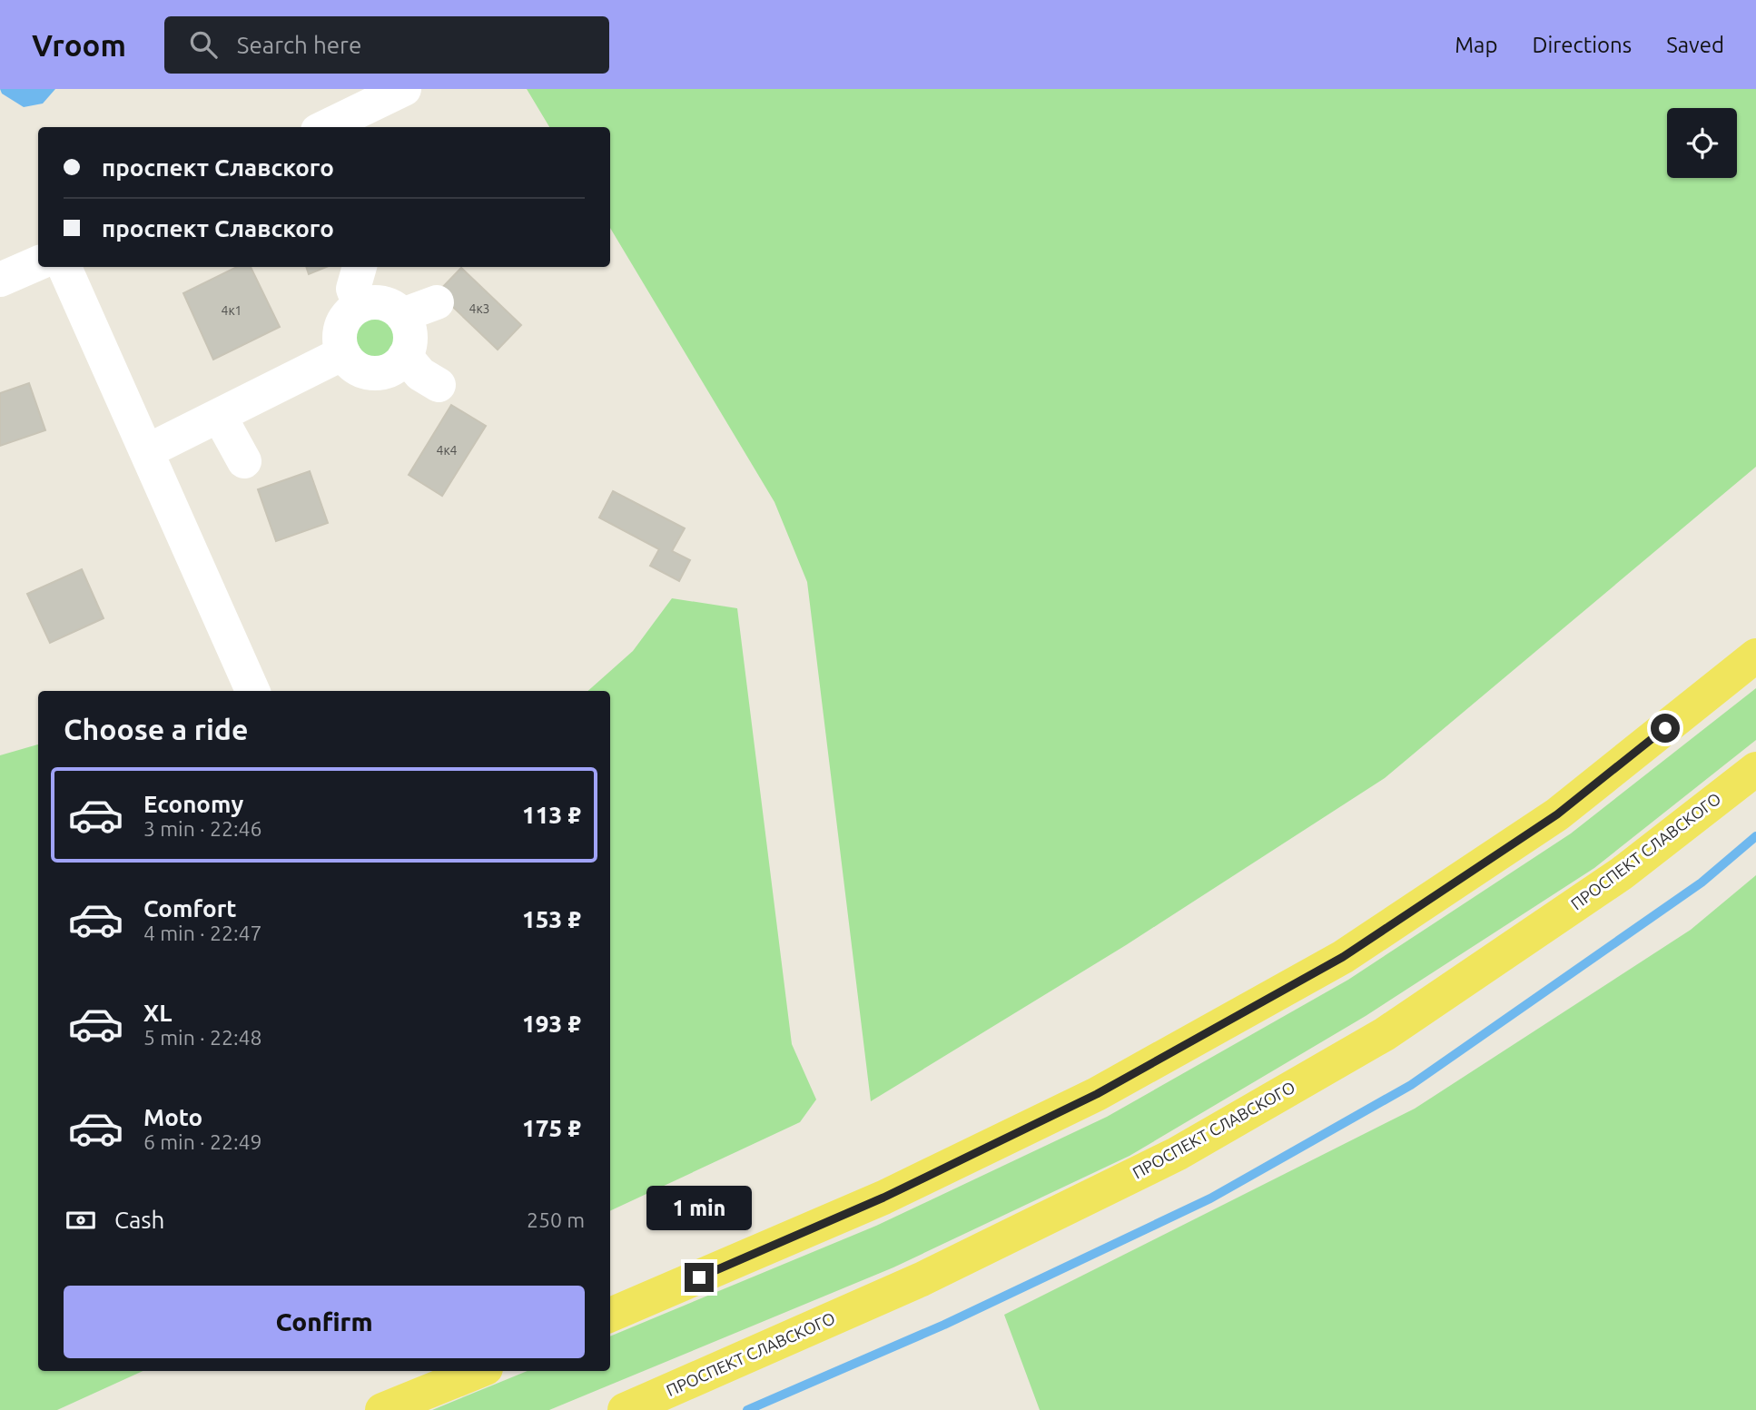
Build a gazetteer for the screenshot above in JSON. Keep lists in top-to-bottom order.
{
  "streets": {
    "main road": ["ПРОСПЕКТ СЛАВСКОГО"]
  },
  "house_numbers": ["4к3", "4к1", "4к4"],
  "page": {
    "header": "Vroom",
    "search": "Search here",
    "nav": ["Map", "Directions", "Saved"],
    "banner": ["проспект Славского", "проспект Славского"],
    "heading": "Choose a ride",
    "list": [
      {
        "name": "Economy",
        "note": "3 min · 22:46",
        "value": "113 ₽"
      },
      {
        "name": "Comfort",
        "note": "4 min · 22:47",
        "value": "153 ₽"
      },
      {
        "name": "XL",
        "note": "5 min · 22:48",
        "value": "193 ₽"
      },
      {
        "name": "Moto",
        "note": "6 min · 22:49",
        "value": "175 ₽"
      }
    ],
    "pay": ["Cash", "250 m"],
    "bubble": "1 min",
    "buttons": "Confirm"
  }
}
